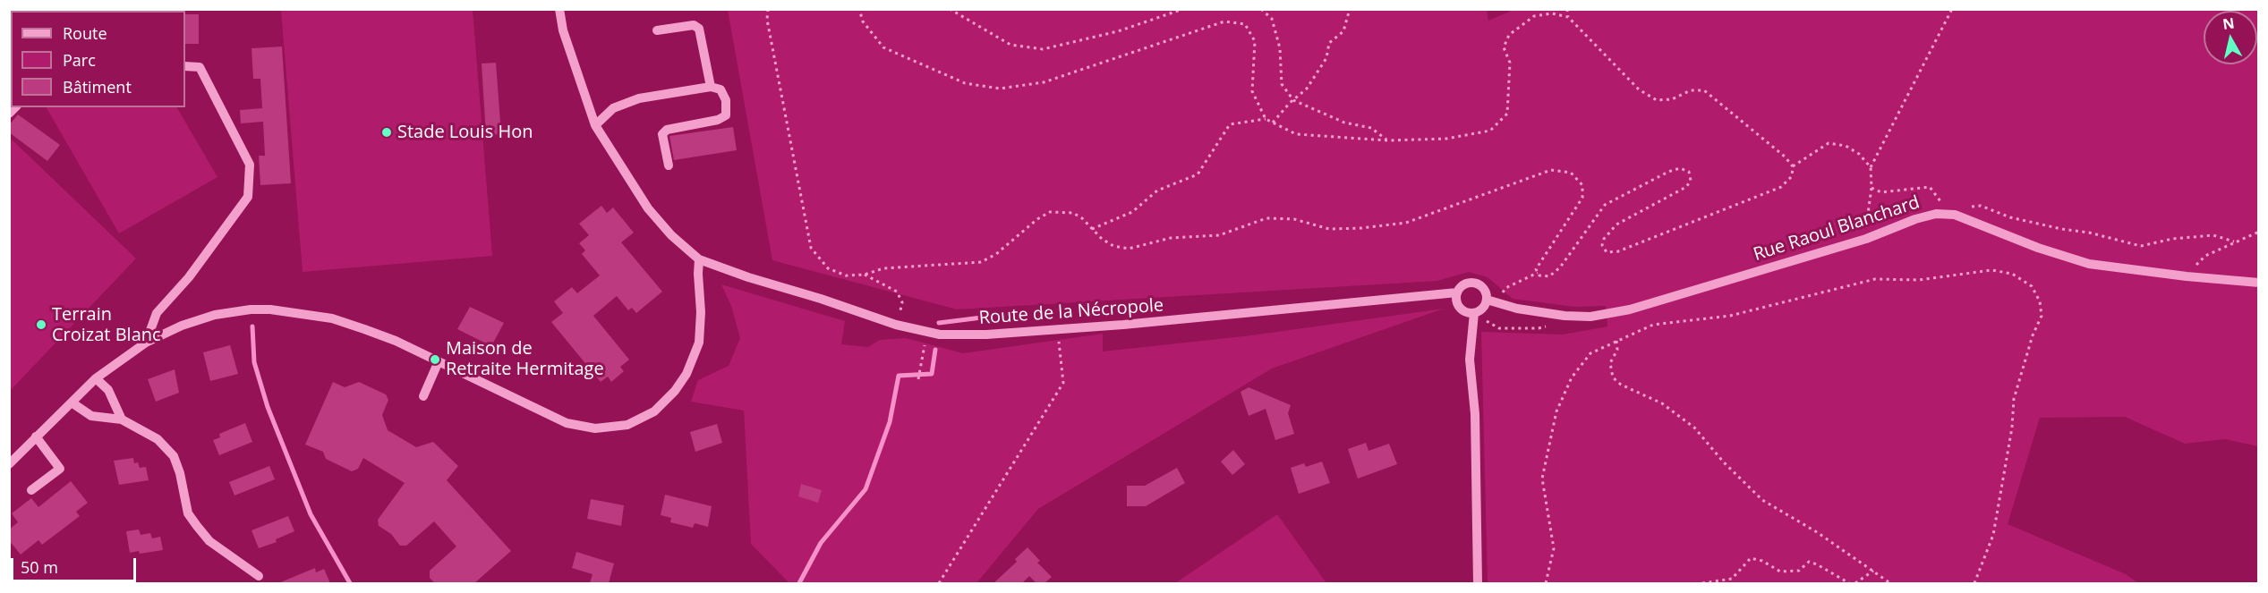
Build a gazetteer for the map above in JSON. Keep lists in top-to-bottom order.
{
  "streets": {
    "street": ["Rue Raoul Blanchard", "Route de la Nécropole"]
  },
  "crossings": [
    ["Rue Raoul Blanchard", "Route de la Nécropole"]
  ],
  "places": ["Stade Louis Hon", "Terrain Croizat Blanc", "Maison de Retraite Hermitage"],
  "legend": ["Route", "Parc", "Bâtiment"],
  "scale_bar": "50 m",
  "north": "top"
}
